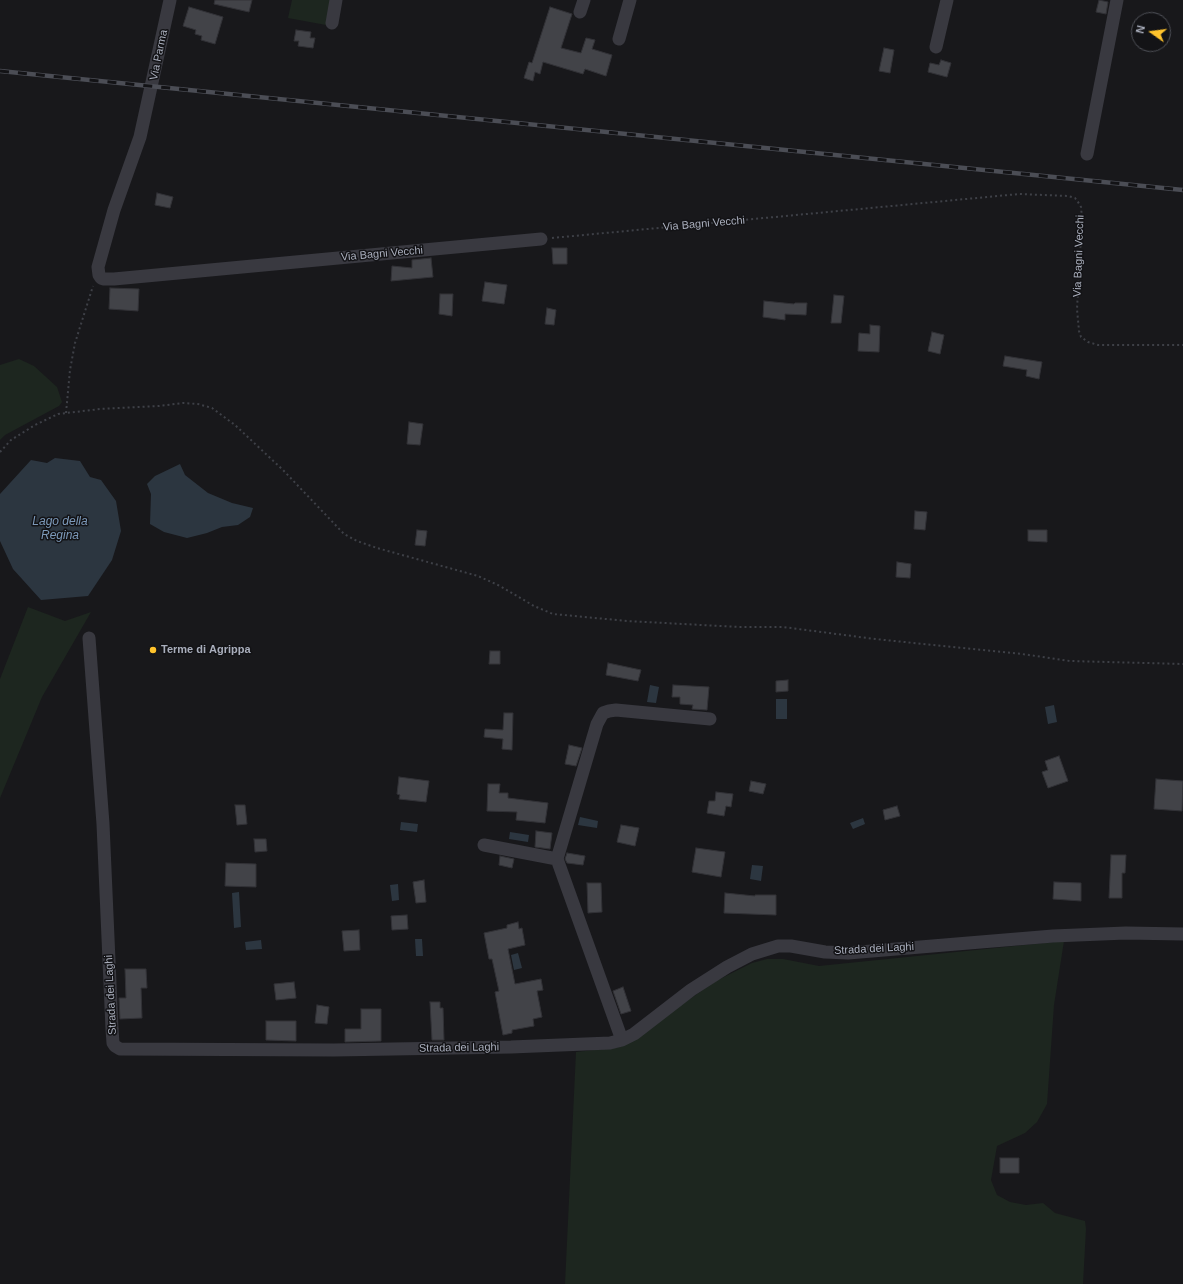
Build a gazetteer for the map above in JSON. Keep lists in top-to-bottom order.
{
  "streets": {
    "street": ["Via Parma", "Via Bagni Vecchi", "Strada dei Laghi"]
  },
  "crossings": [
    ["Via Parma", "Via Bagni Vecchi"]
  ],
  "water": ["Lago della Regina"],
  "places": ["Terme di Agrippa"],
  "north": "left"
}
